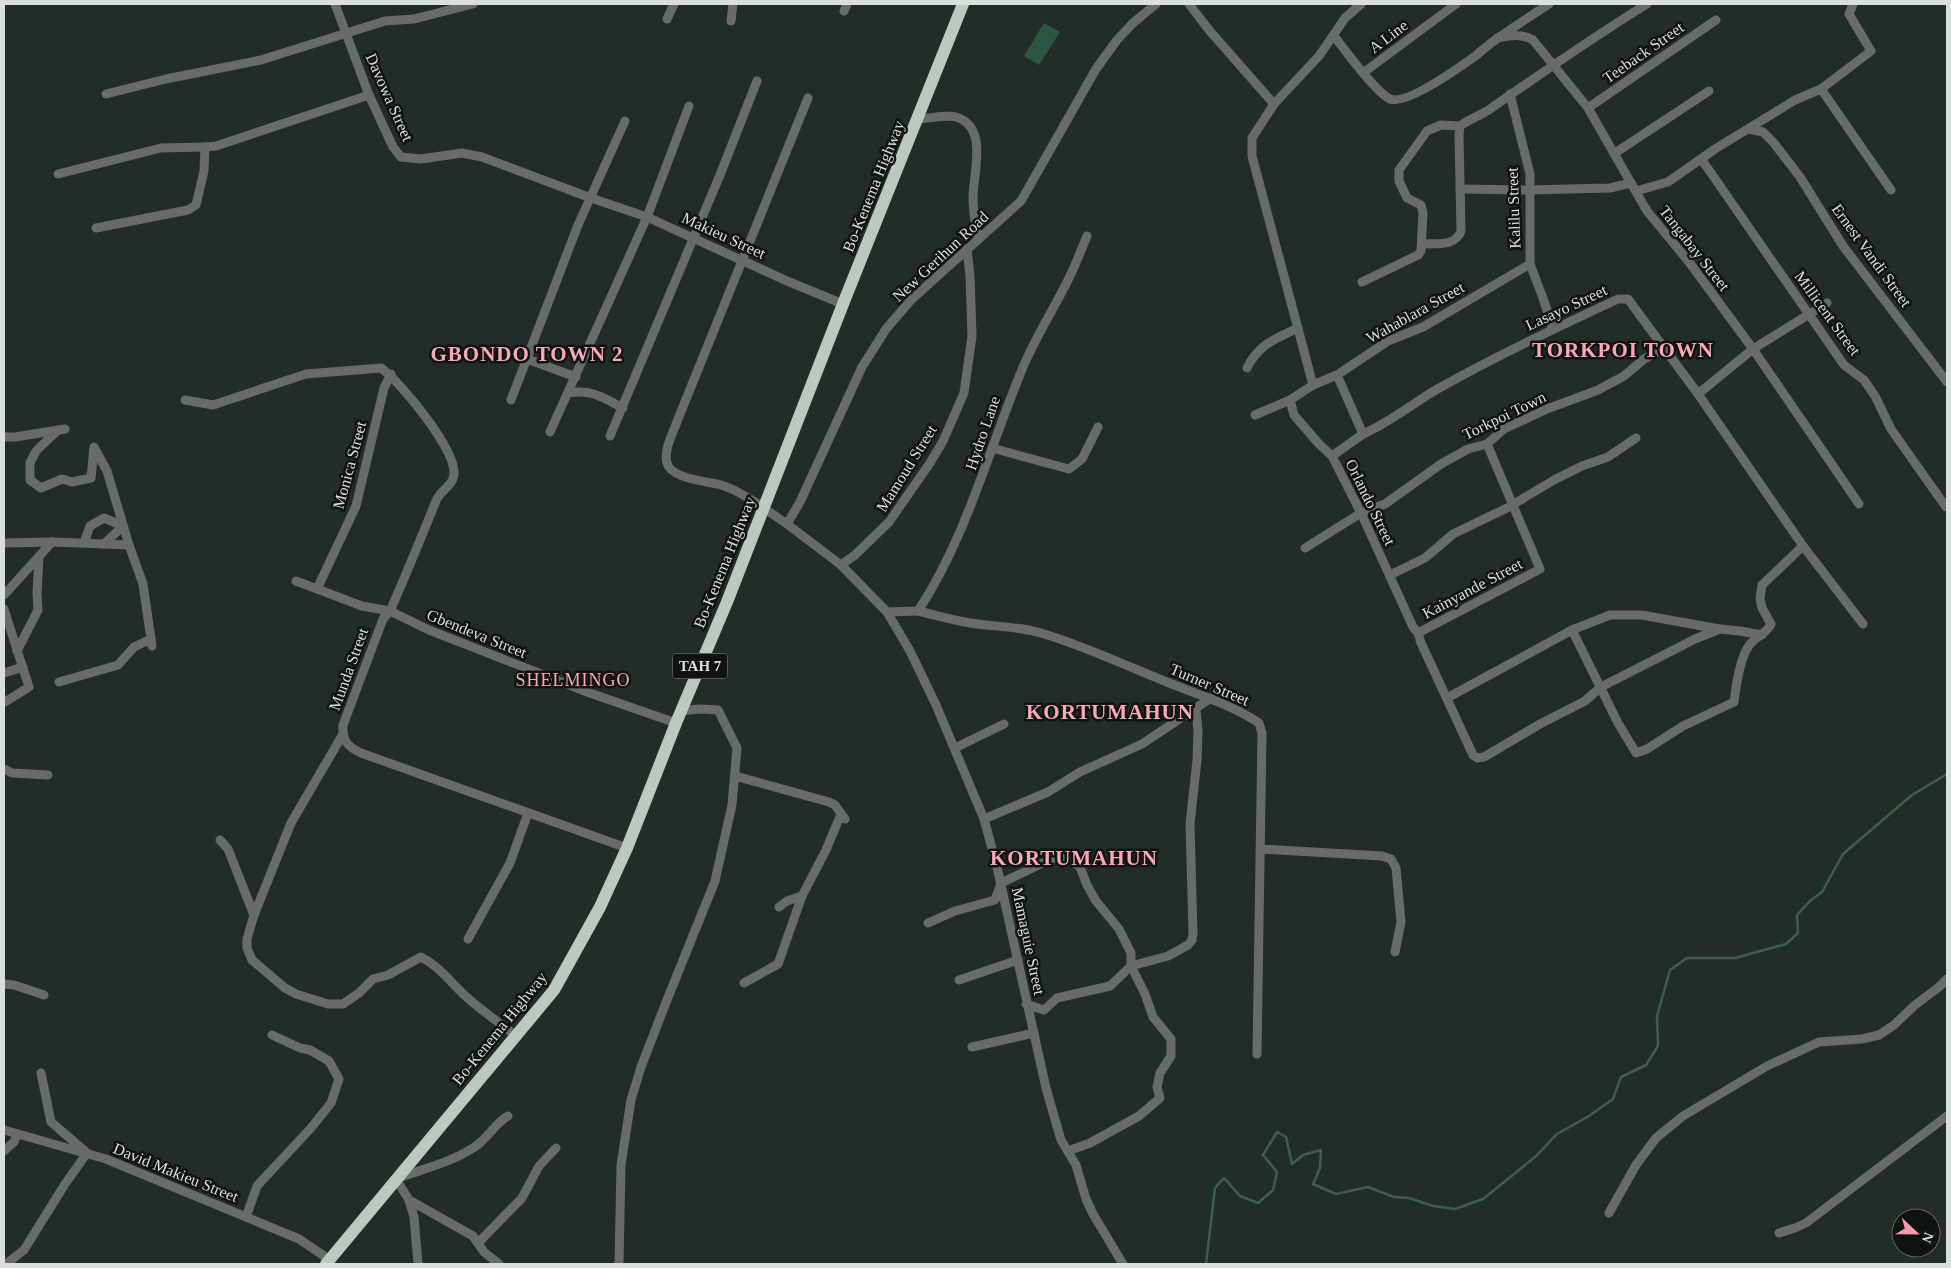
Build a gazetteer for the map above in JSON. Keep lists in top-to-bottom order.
{
  "streets": {
    "highway": ["Bo-Kenema Highway", "TAH 7"],
    "street": [
      "A Line",
      "Teeback Street",
      "Davowa Street",
      "Kalilu Street",
      "Makieu Street",
      "Tangabay Street",
      "Ernest Vandi Street",
      "New Gerihun Road",
      "Lasayo Street",
      "Wahablara Street",
      "Millicent Street",
      "Torkpoi Town",
      "Hydro Lane",
      "Monica Street",
      "Mamoud Street",
      "Orlando Street",
      "Kainyande Street",
      "Gbendeva Street",
      "Munda Street",
      "Turner Street",
      "Mamaguie Street",
      "David Makieu Street"
    ]
  },
  "crossings": [
    ["Teeback Street", "Tangabay Street"],
    ["Davowa Street", "Makieu Street"],
    ["Bo-Kenema Highway", "Makieu Street"],
    ["Bo-Kenema Highway", "Gbendeva Street"],
    ["Bo-Kenema Highway", "Munda Street"],
    ["Bo-Kenema Highway", "David Makieu Street"],
    ["Kalilu Street", "Wahablara Street"],
    ["New Gerihun Road", "Mamoud Street"],
    ["New Gerihun Road", "Mamaguie Street"],
    ["Lasayo Street", "Torkpoi Town"],
    ["Lasayo Street", "Orlando Street"],
    ["Torkpoi Town", "Orlando Street"],
    ["Hydro Lane", "Turner Street"],
    ["Monica Street", "Gbendeva Street"],
    ["Monica Street", "Munda Street"],
    ["Mamoud Street", "Mamaguie Street"],
    ["Orlando Street", "Kainyande Street"],
    ["Gbendeva Street", "Munda Street"]
  ],
  "districts": [
    "TORKPOI TOWN",
    "GBONDO TOWN 2",
    "SHELMINGO",
    "KORTUMAHUN",
    "KORTUMAHUN"
  ],
  "north": "right"
}
